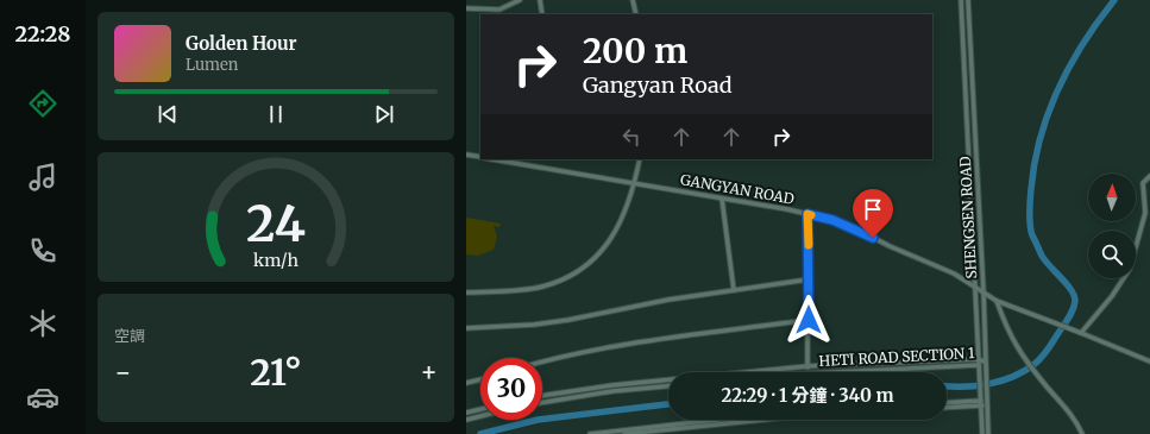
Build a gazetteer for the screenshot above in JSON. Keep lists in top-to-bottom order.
{
  "streets": {
    "street": ["GANGYAN ROAD", "SHENGSEN ROAD", "HETI ROAD SECTION 1"]
  },
  "crossings": [
    ["GANGYAN ROAD", "SHENGSEN ROAD"],
    ["SHENGSEN ROAD", "HETI ROAD SECTION 1"]
  ],
  "north": "top",
  "page": {
    "tabs": "22:28",
    "turn": ["200 m", "Gangyan Road"],
    "song": ["Golden Hour", "Lumen"],
    "tile": "空調",
    "heat": ["−", "21°", "+"],
    "limit": "30",
    "trip": "22:29 · 1 分鐘 · 340 m",
    "gauge": ["24", "km/h"]
  }
}
